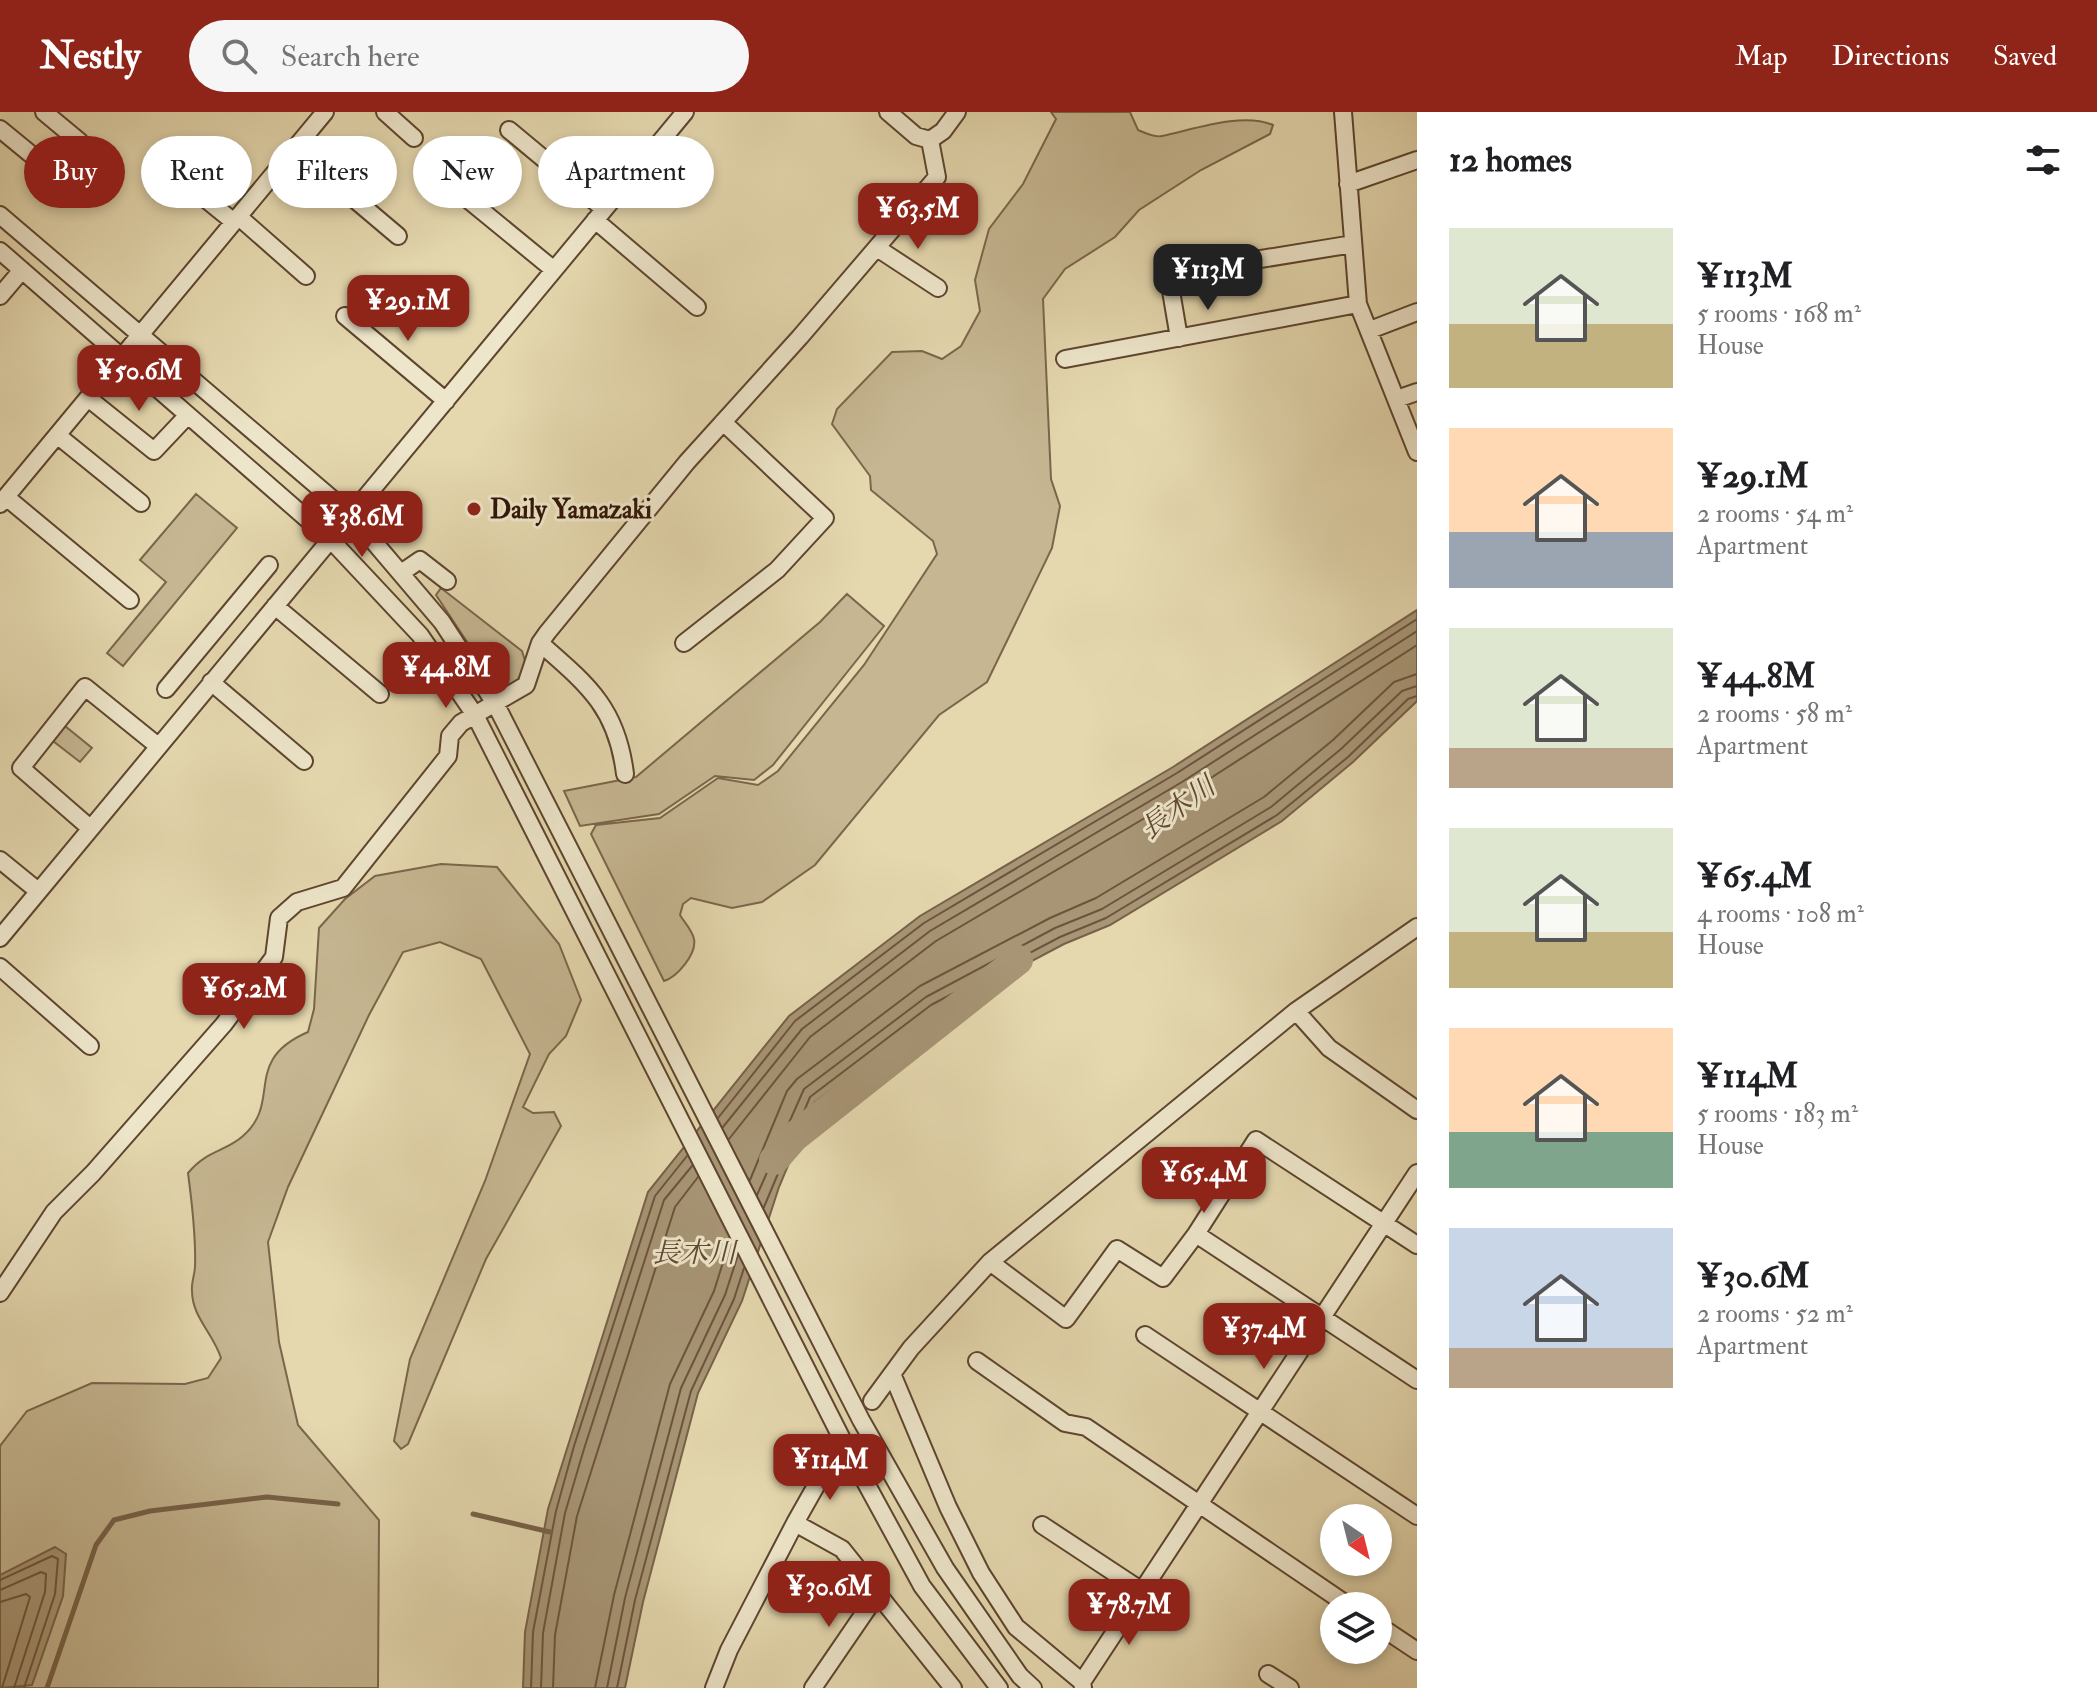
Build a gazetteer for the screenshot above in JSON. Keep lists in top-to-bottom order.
{
  "water": ["長木川"],
  "places": ["Daily Yamazaki"],
  "north": "bottom right",
  "page": {
    "header": "Nestly",
    "search": "Search here",
    "nav": ["Map", "Directions", "Saved"],
    "heading": "12 homes",
    "chip": [
      "Buy",
      "Rent",
      "Filters",
      "New",
      "Apartment"
    ],
    "price": [
      "¥63.5M",
      "¥113M",
      "¥29.1M",
      "¥50.6M",
      "¥38.6M",
      "¥44.8M",
      "¥65.2M",
      "¥65.4M",
      "¥37.4M",
      "¥114M",
      "¥30.6M",
      "¥78.7M"
    ],
    "list": [
      {
        "name": "¥113M",
        "note": "5 rooms · 168 m² · House"
      },
      {
        "name": "¥29.1M",
        "note": "2 rooms · 54 m² · Apartment"
      },
      {
        "name": "¥44.8M",
        "note": "2 rooms · 58 m² · Apartment"
      },
      {
        "name": "¥65.4M",
        "note": "4 rooms · 108 m² · House"
      },
      {
        "name": "¥114M",
        "note": "5 rooms · 183 m² · House"
      },
      {
        "name": "¥30.6M",
        "note": "2 rooms · 52 m² · Apartment"
      }
    ]
  }
}
